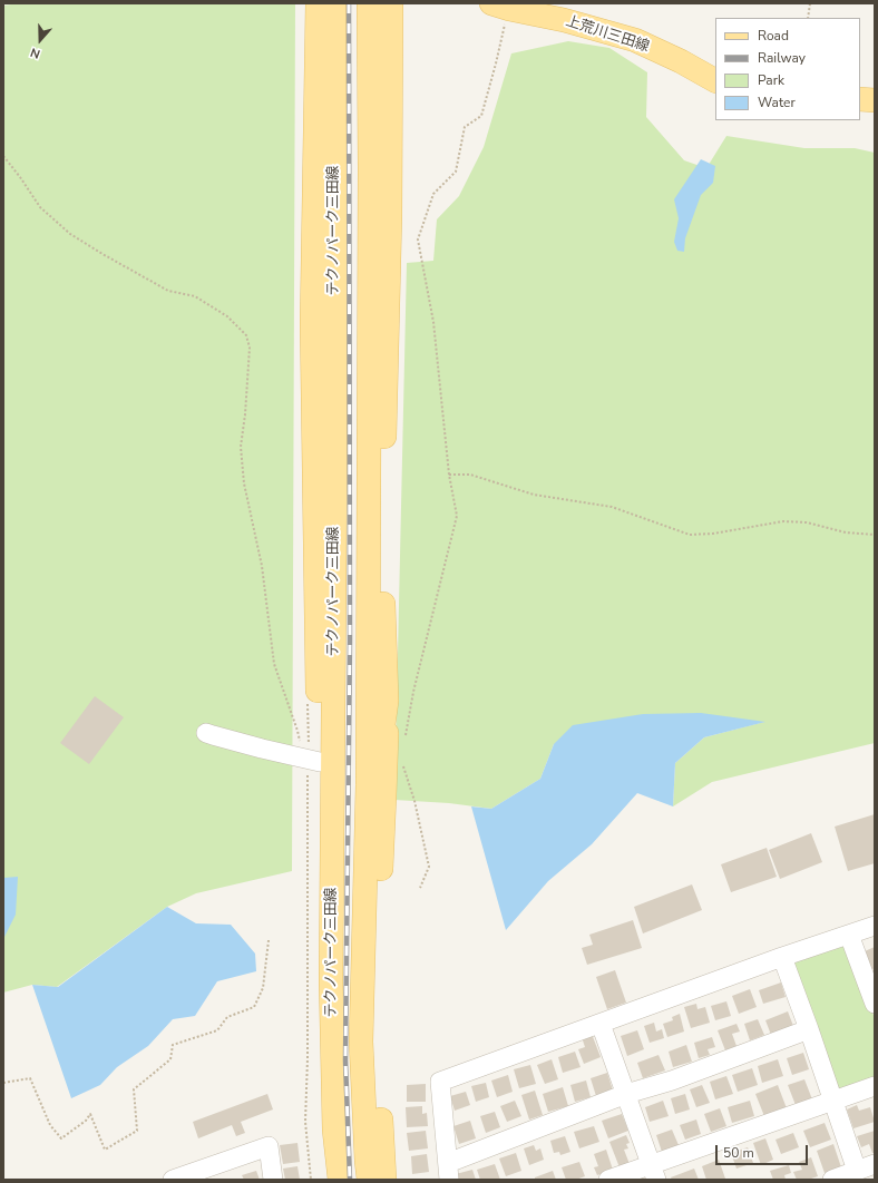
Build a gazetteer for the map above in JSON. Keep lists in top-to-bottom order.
{
  "streets": {
    "main road": ["上荒川三田線", "テクノパーク三田線"]
  },
  "legend": [
    "Road",
    "Railway",
    "Park",
    "Water"
  ],
  "scale_bar": "50 m",
  "north": "bottom"
}
